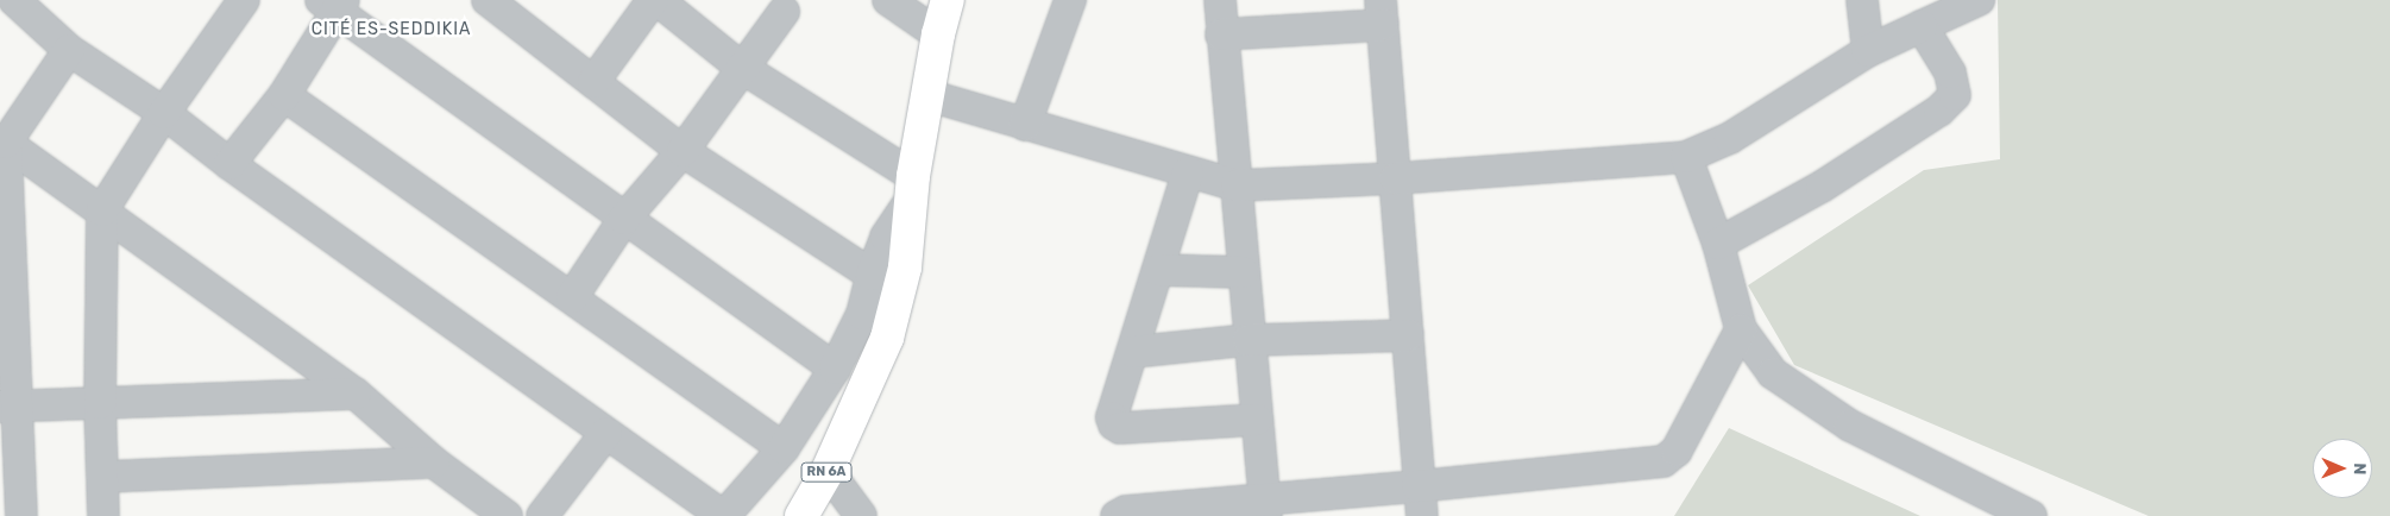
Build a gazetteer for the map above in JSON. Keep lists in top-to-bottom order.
{
  "streets": {
    "main road": ["RN 6A"]
  },
  "districts": ["CITÉ ES-SEDDIKIA"],
  "north": "right"
}
